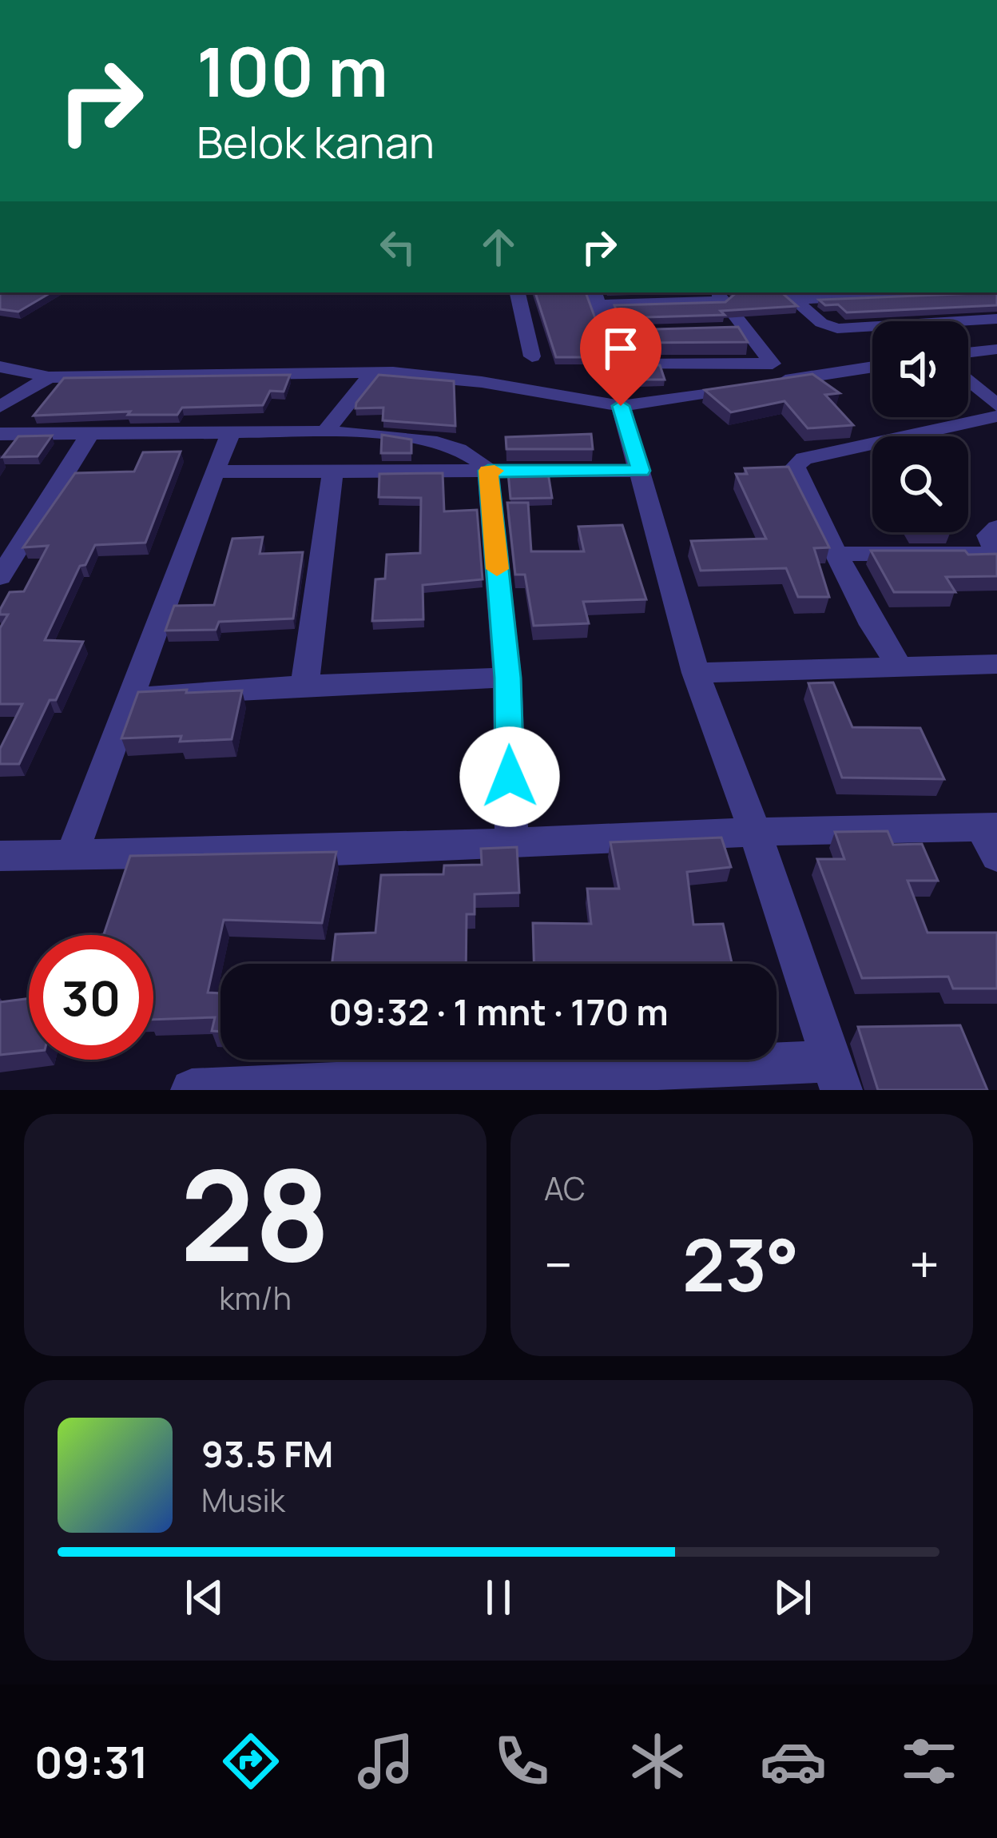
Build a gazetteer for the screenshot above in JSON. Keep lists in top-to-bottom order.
{
  "page": {
    "turn": ["100 m", "Belok kanan"],
    "limit": "30",
    "trip": "09:32 · 1 mnt · 170 m",
    "tile": [
      ["28", "km/h"],
      "AC"
    ],
    "heat": ["−", "23°", "+"],
    "song": ["93.5 FM", "Musik"],
    "tabs": "09:31"
  }
}
